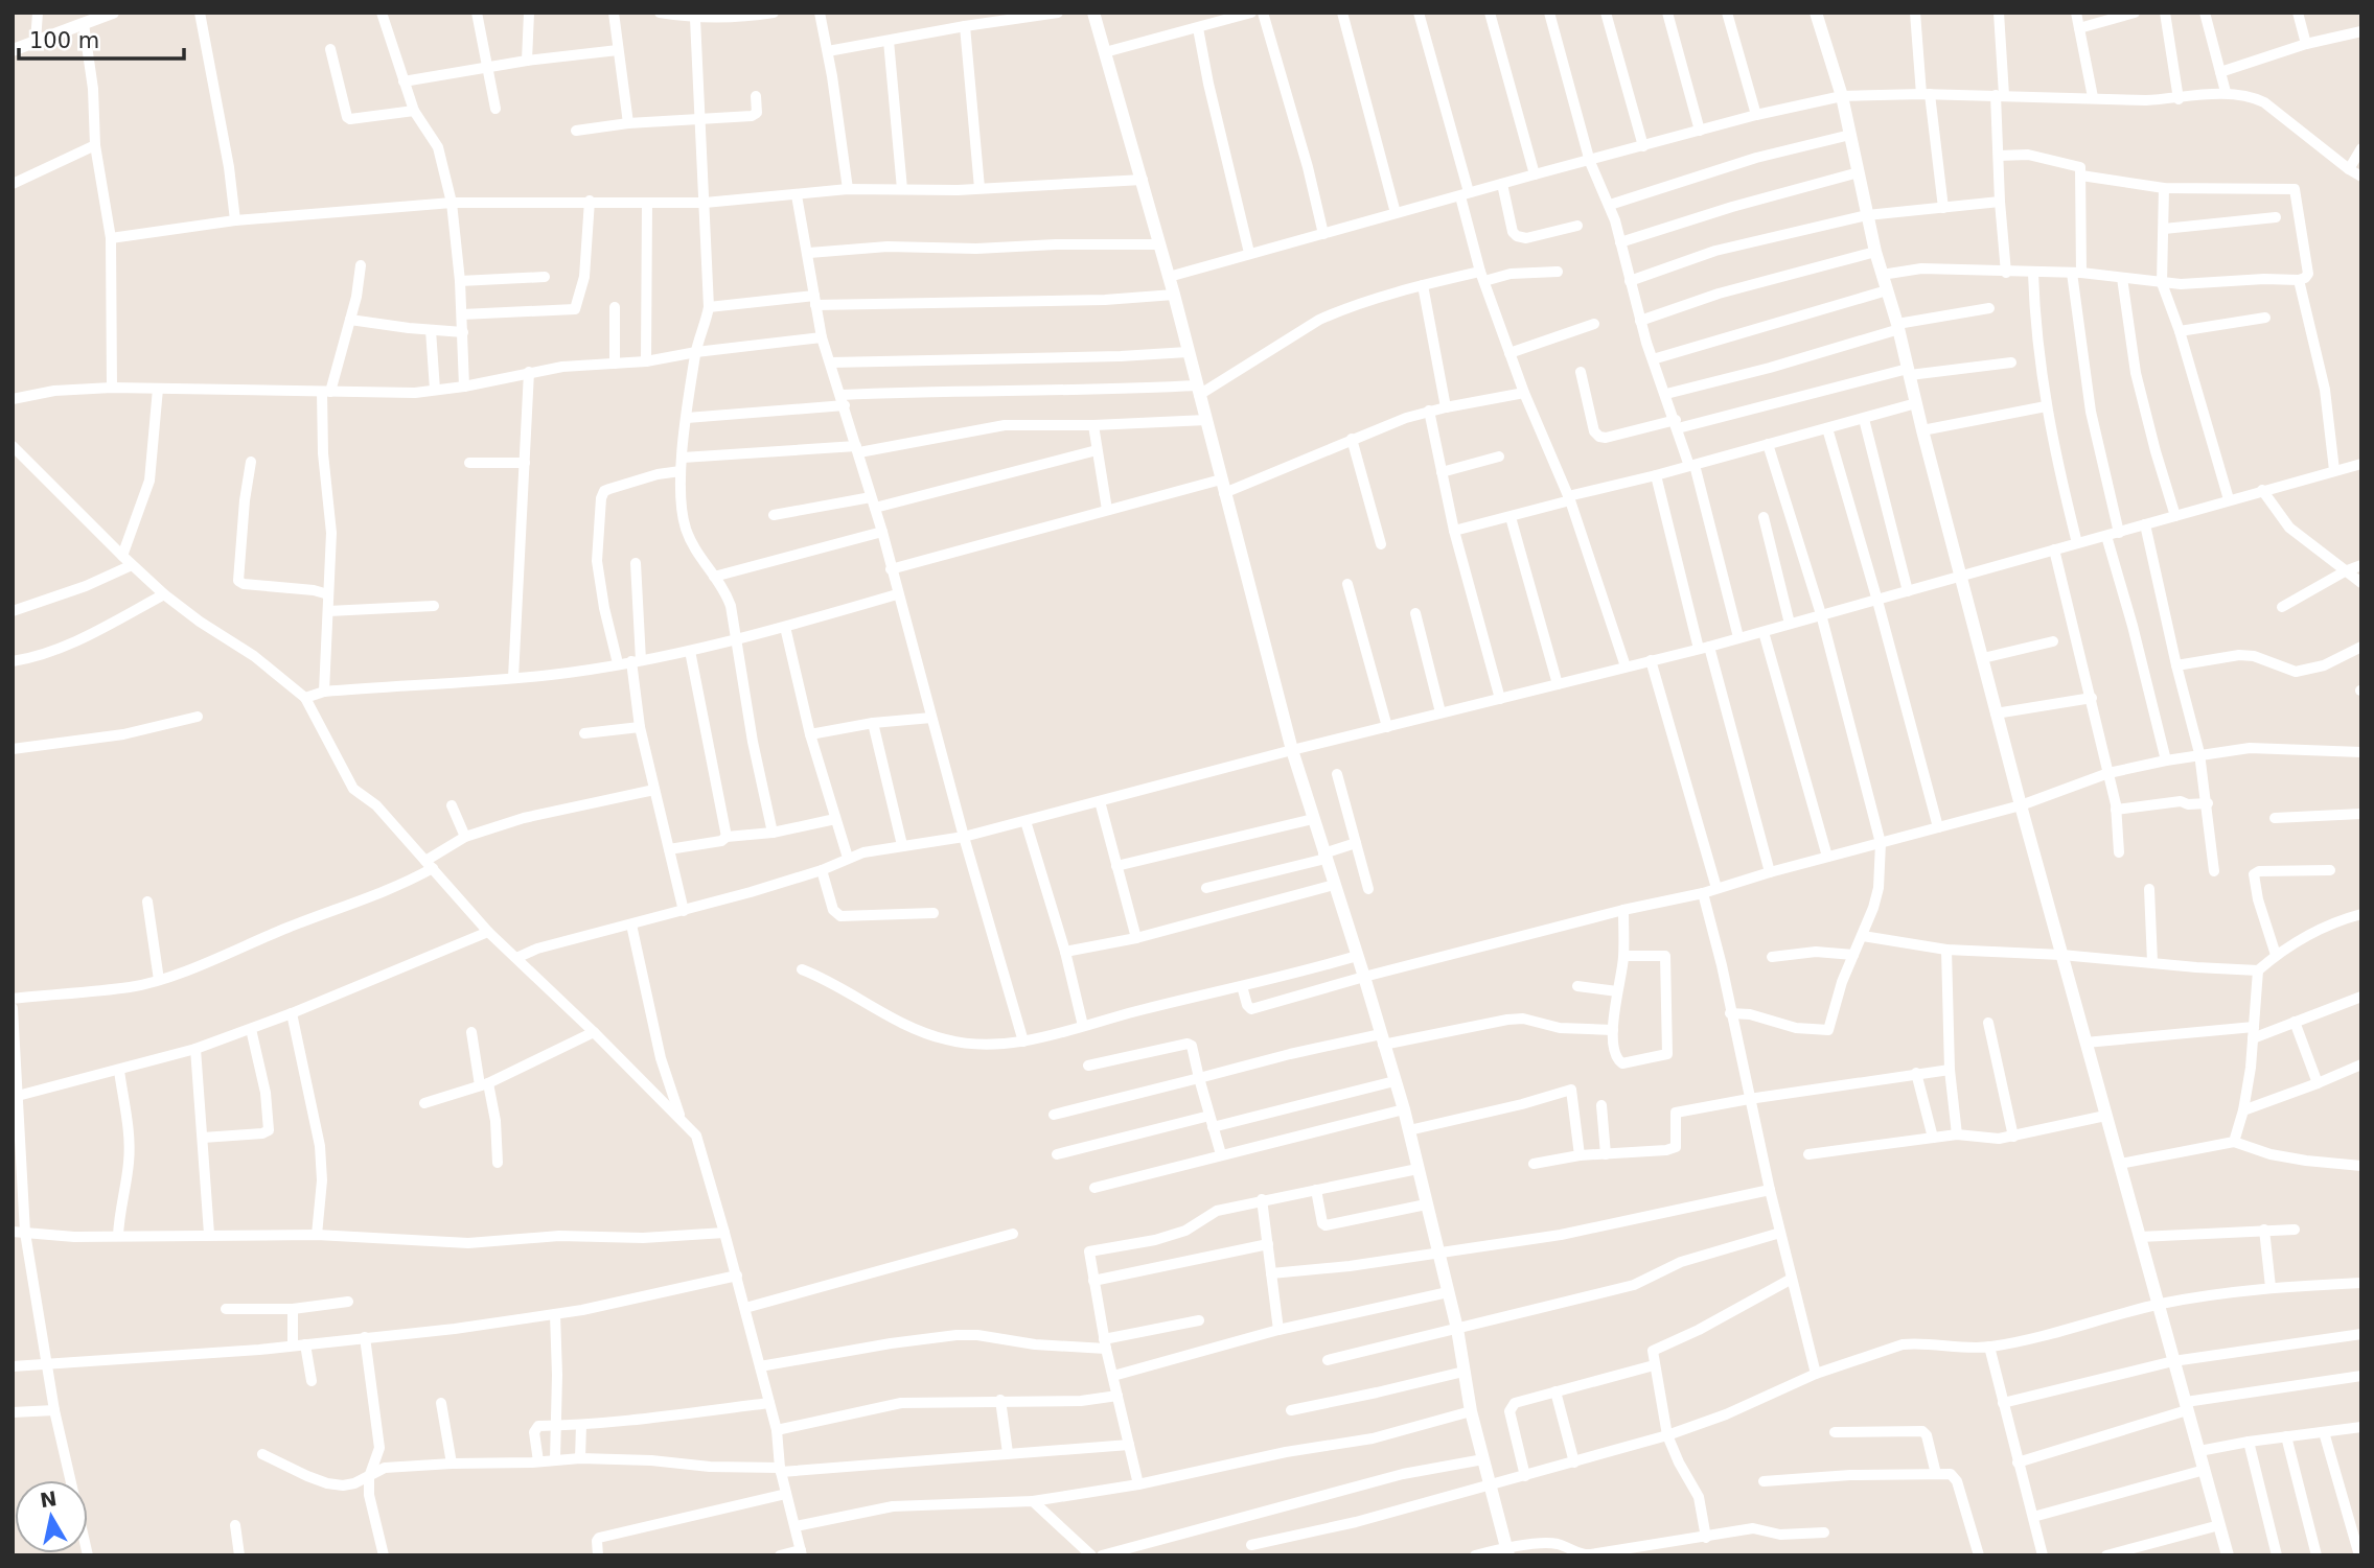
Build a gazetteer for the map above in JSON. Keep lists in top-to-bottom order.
{
  "scale_bar": "100 m",
  "north": "top"
}
